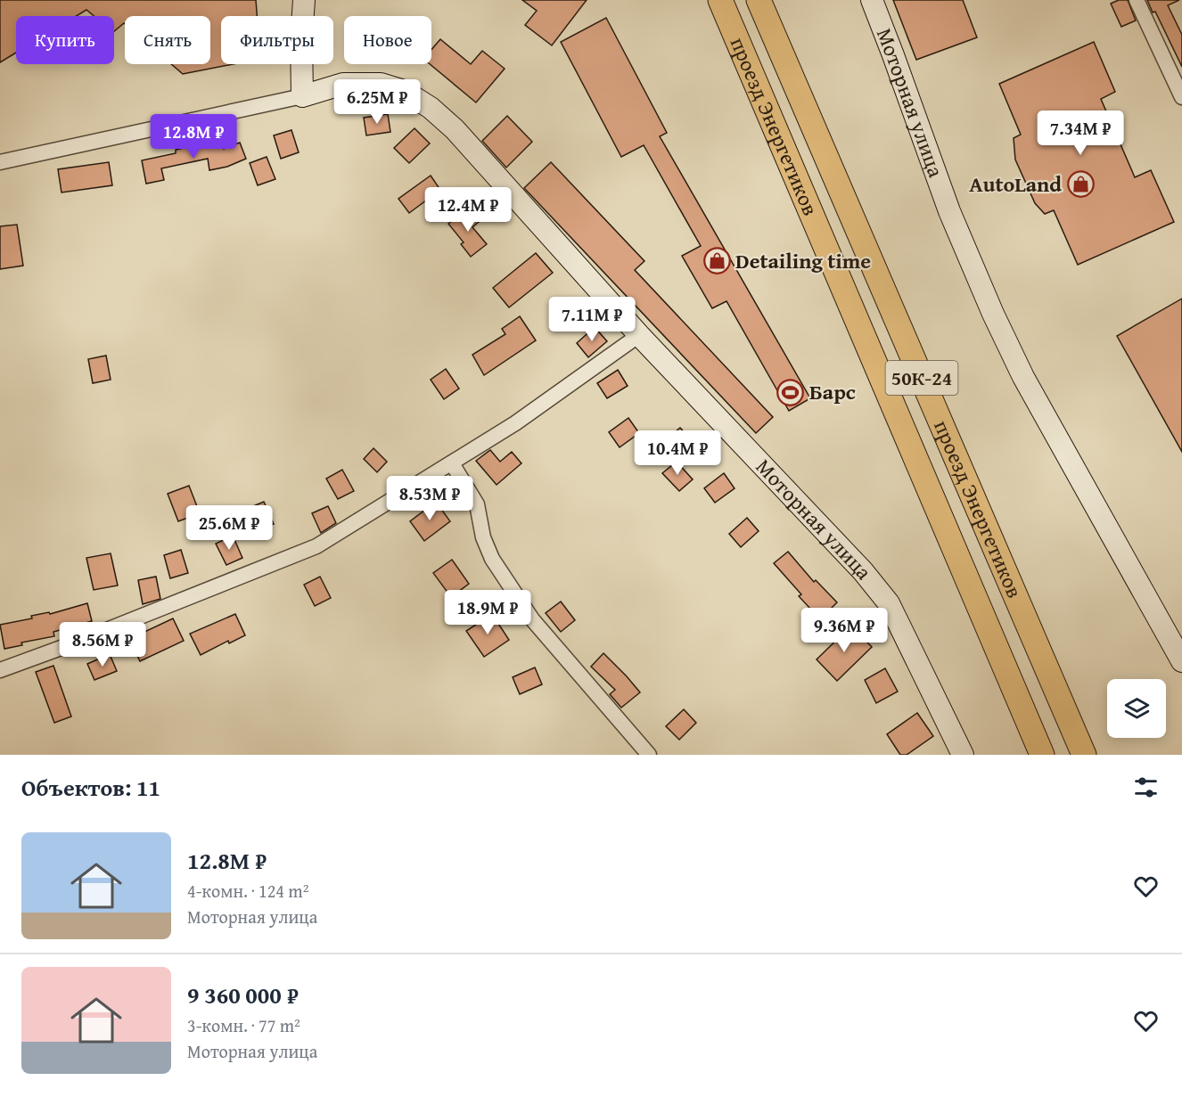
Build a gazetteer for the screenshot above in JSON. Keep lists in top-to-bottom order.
{
  "streets": {
    "main road": ["проезд Энергетиков", "50К-24"],
    "street": ["Моторная улица"]
  },
  "places": {
    "shop": ["AutoLand", "Detailing time"],
    "sports": ["Барс"]
  },
  "page": {
    "chip": [
      "Купить",
      "Снять",
      "Фильтры",
      "Новое"
    ],
    "price": [
      "6.25M ₽",
      "7.34M ₽",
      "12.8M ₽",
      "12.4M ₽",
      "7.11M ₽",
      "10.4M ₽",
      "8.53M ₽",
      "25.6M ₽",
      "18.9M ₽",
      "9.36M ₽",
      "8.56M ₽"
    ],
    "heading": "Объектов: 11",
    "list": [
      {
        "name": "12.8M ₽",
        "note": "4-комн. · 124 m² · Моторная улица"
      },
      {
        "name": "9 360 000 ₽",
        "note": "3-комн. · 77 m² · Моторная улица"
      }
    ]
  }
}
